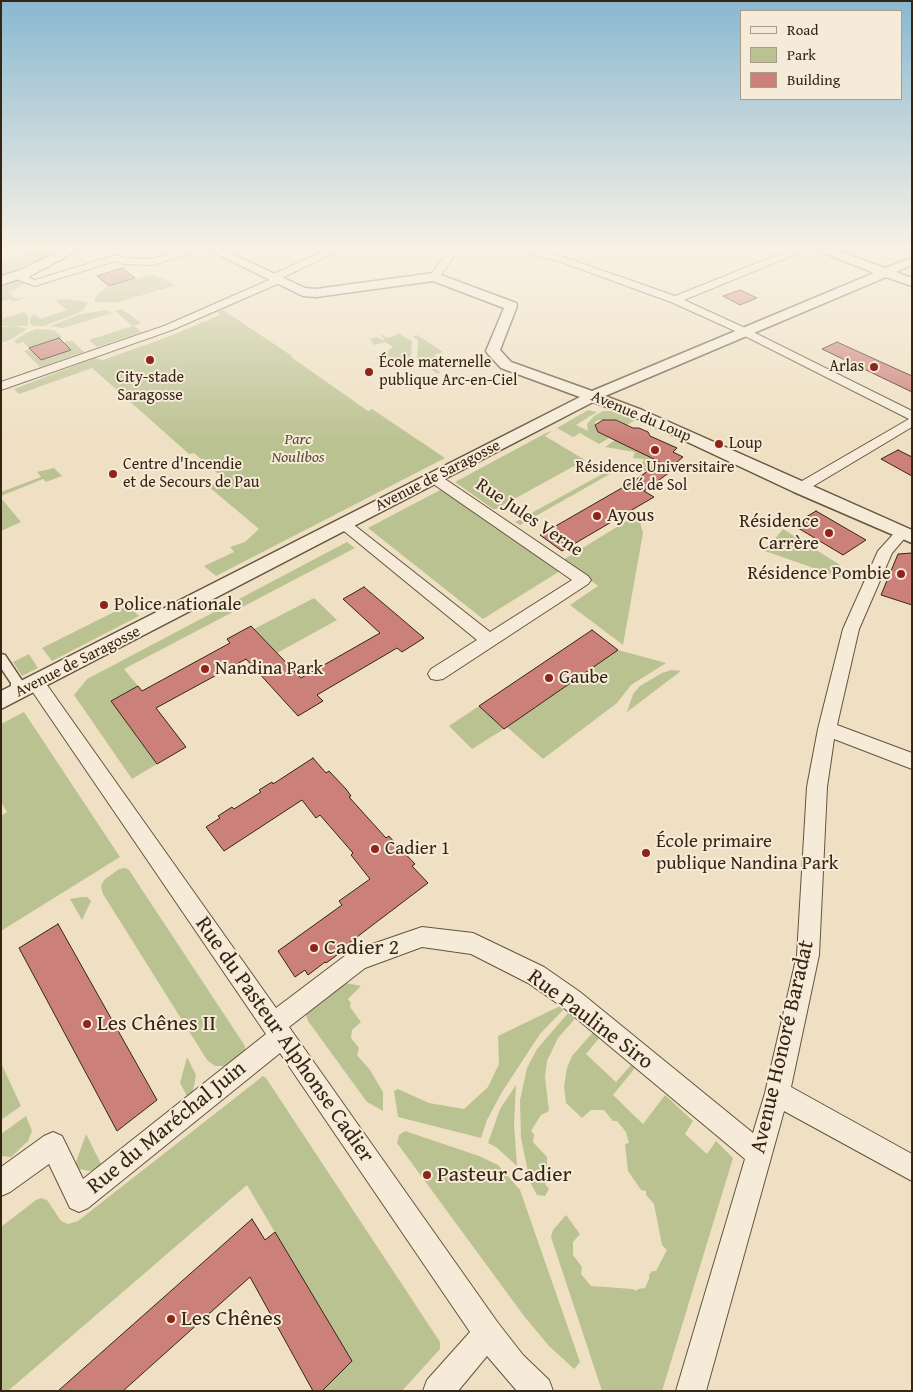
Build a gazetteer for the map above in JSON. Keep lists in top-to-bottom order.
{
  "streets": {
    "street": [
      "Avenue du Loup",
      "Avenue de Saragosse",
      "Rue Jules Verne",
      "Rue Pauline Siro",
      "Rue du Pasteur Alphonse Cadier",
      "Avenue Honoré Baradat",
      "Rue du Maréchal Juin"
    ]
  },
  "crossings": [
    ["Avenue du Loup", "Avenue de Saragosse"],
    ["Avenue du Loup", "Avenue Honoré Baradat"],
    ["Avenue de Saragosse", "Rue Jules Verne"],
    ["Avenue de Saragosse", "Rue du Pasteur Alphonse Cadier"],
    ["Rue Pauline Siro", "Rue du Pasteur Alphonse Cadier"],
    ["Rue Pauline Siro", "Avenue Honoré Baradat"],
    ["Rue Pauline Siro", "Rue du Maréchal Juin"],
    ["Rue du Pasteur Alphonse Cadier", "Rue du Maréchal Juin"]
  ],
  "parks": ["Parc Noulibos"],
  "places": [
    "City-stade Saragosse",
    "Arlas",
    "École maternelle publique Arc-en-Ciel",
    "Loup",
    "Résidence Universitaire Clé de Sol",
    "Centre d'Incendie et de Secours de Pau",
    "Ayous",
    "Résidence Carrère",
    "Résidence Pombie",
    "Police nationale",
    "Nandina Park",
    "Gaube",
    "Cadier 1",
    "École primaire publique Nandina Park",
    "Cadier 2",
    "Les Chênes II",
    "Pasteur Cadier",
    "Les Chênes"
  ],
  "legend": ["Road", "Park", "Building"]
}
